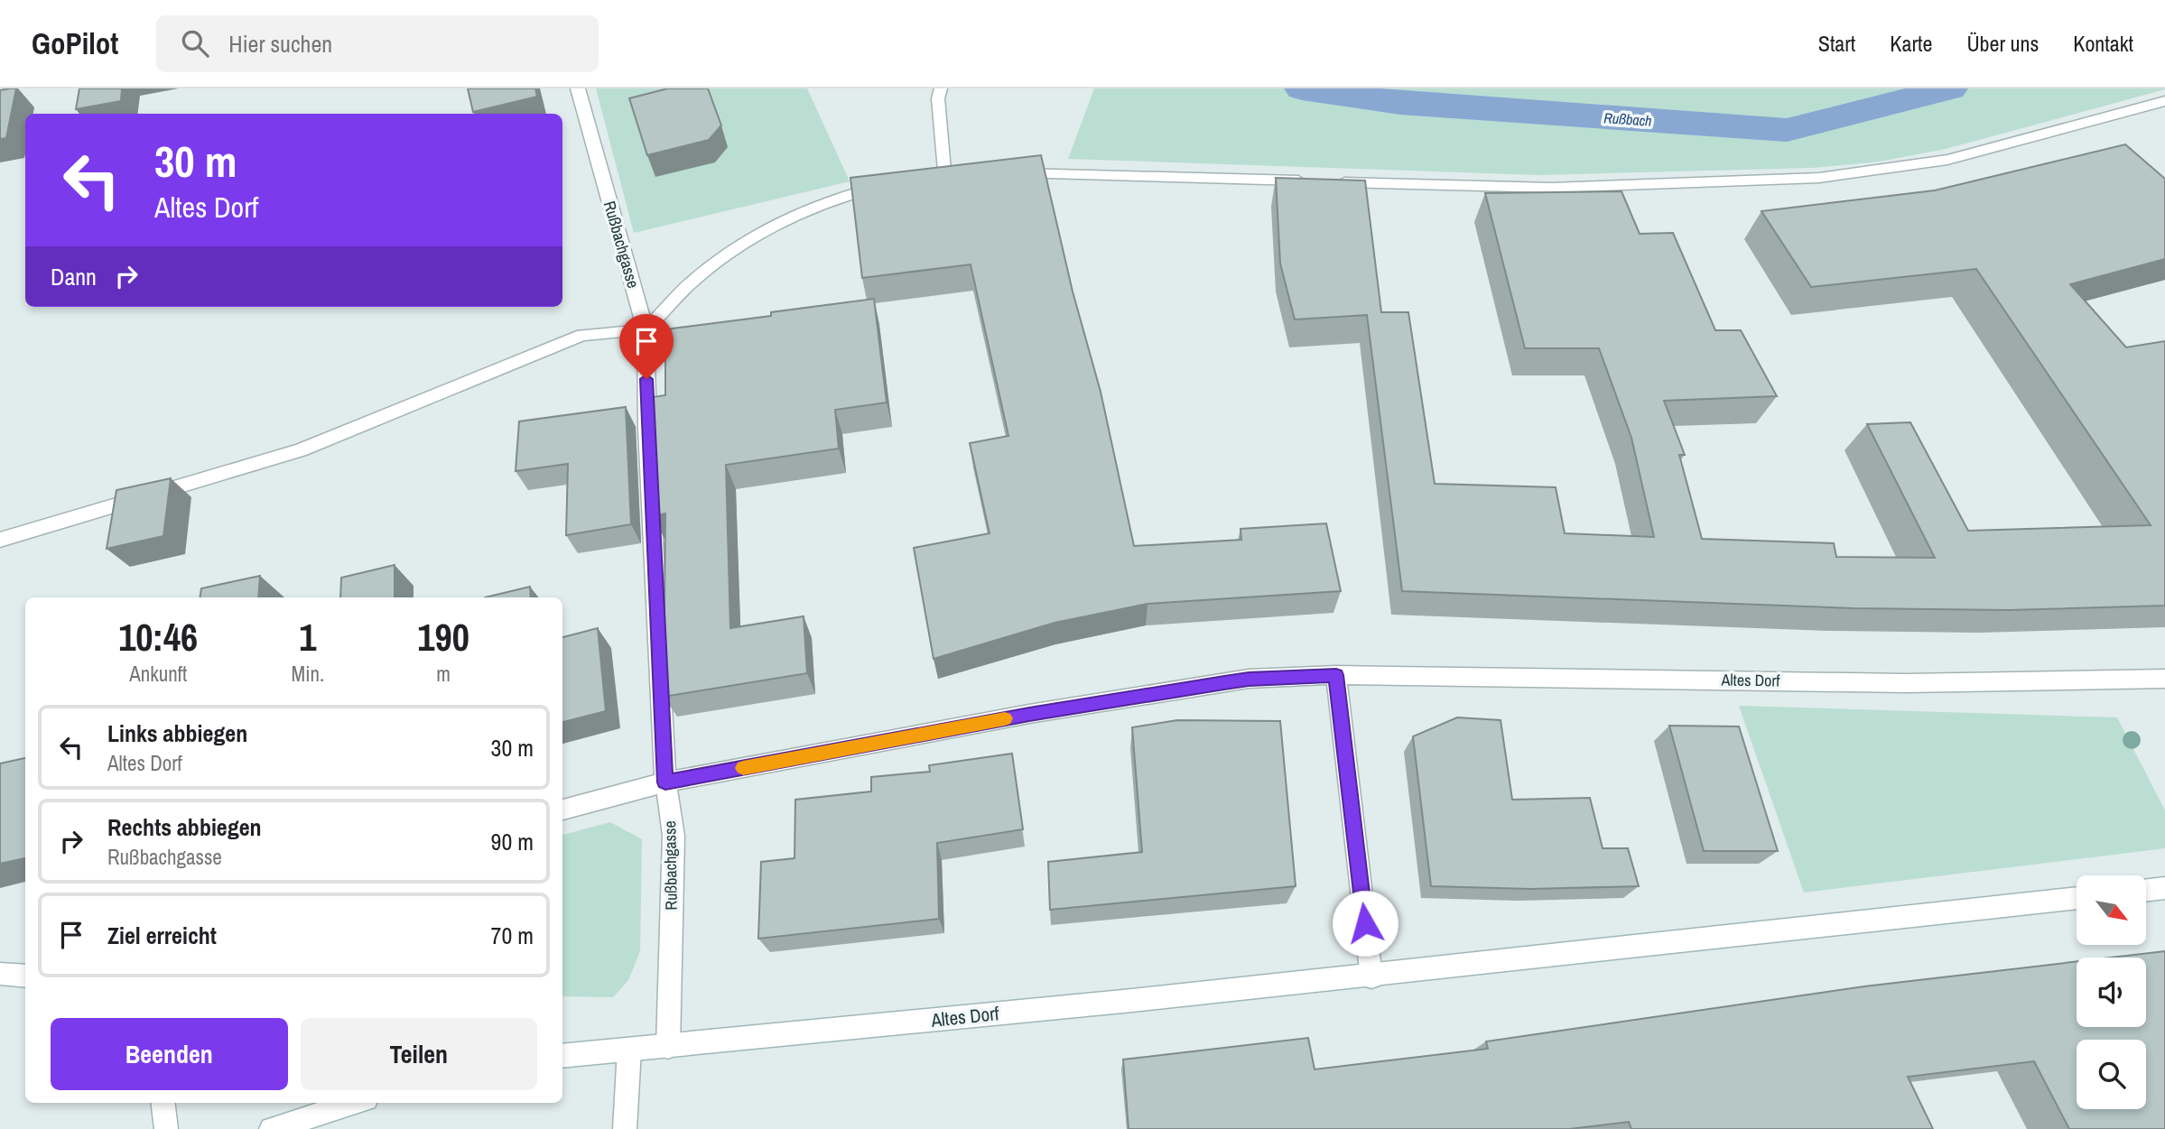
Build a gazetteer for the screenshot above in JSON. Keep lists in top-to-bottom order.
{
  "streets": {
    "street": ["Rußbachgasse", "Altes Dorf"]
  },
  "crossings": [
    ["Rußbachgasse", "Altes Dorf"]
  ],
  "water": ["Rußbach"],
  "north": "bottom right",
  "page": {
    "header": "GoPilot",
    "search": "Hier suchen",
    "nav": [
      "Start",
      "Karte",
      "Über uns",
      "Kontakt"
    ],
    "turn": ["30 m", "Altes Dorf"],
    "then": "Dann",
    "eta": [
      "10:46",
      "Ankunft",
      "1",
      "Min.",
      "190",
      "m"
    ],
    "list": [
      {
        "name": "Links abbiegen",
        "note": "Altes Dorf",
        "value": "30 m"
      },
      {
        "name": "Rechts abbiegen",
        "note": "Rußbachgasse",
        "value": "90 m"
      },
      {
        "name": "Ziel erreicht",
        "value": "70 m"
      }
    ],
    "buttons": ["Beenden", "Teilen"]
  }
}
